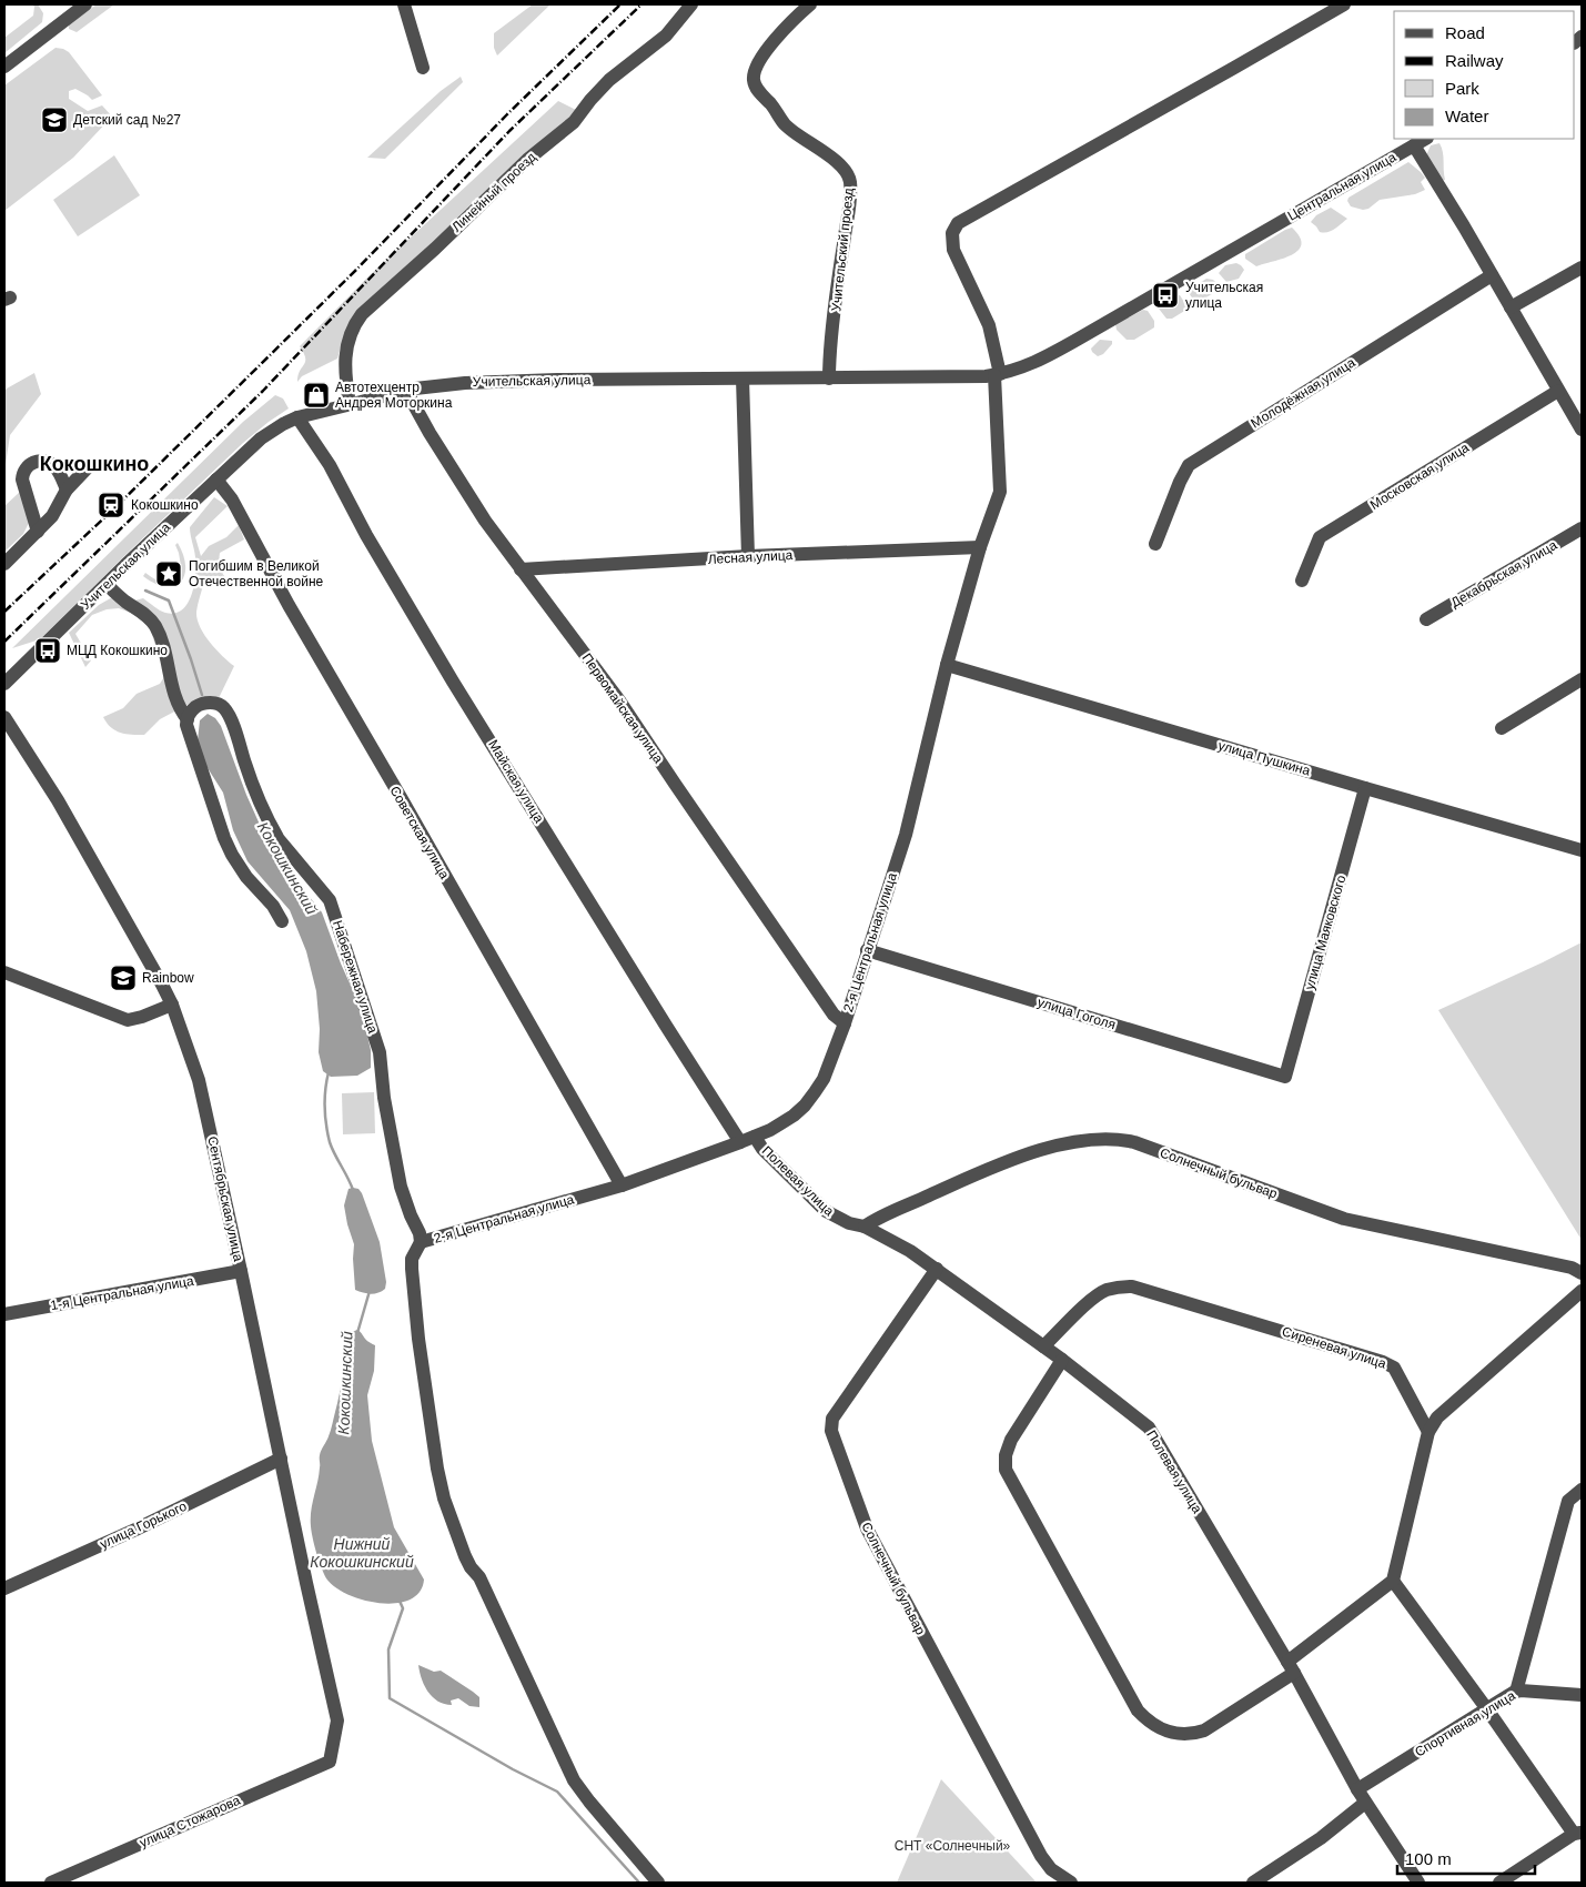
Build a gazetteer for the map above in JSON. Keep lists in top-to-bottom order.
{
  "streets": {
    "street": [
      "Центральная улица",
      "Линейный проезд",
      "Учительский проезд",
      "Учительская улица",
      "Молодёжная улица",
      "Московская улица",
      "Лесная улица",
      "Декабрьская улица",
      "Первомайская улица",
      "улица Пушкина",
      "Майская улица",
      "Советская улица",
      "улица Маяковского",
      "2-я Центральная улица",
      "Набережная улица",
      "улица Гоголя",
      "Солнечный бульвар",
      "Полевая улица",
      "Сентябрьская улица",
      "1-я Центральная улица",
      "Сиреневая улица",
      "улица Горького",
      "Спортивная улица",
      "улица Стожарова"
    ]
  },
  "crossings": [
    ["Центральная улица", "Учительская улица"],
    ["Линейный проезд", "Учительская улица"],
    ["Учительский проезд", "Учительская улица"],
    ["Учительская улица", "Первомайская улица"],
    ["Учительская улица", "Майская улица"],
    ["Учительская улица", "Советская улица"],
    ["Учительская улица", "2-я Центральная улица"],
    ["Лесная улица", "Первомайская улица"],
    ["Лесная улица", "2-я Центральная улица"],
    ["Первомайская улица", "2-я Центральная улица"],
    ["улица Пушкина", "улица Маяковского"],
    ["улица Пушкина", "2-я Центральная улица"],
    ["Майская улица", "2-я Центральная улица"],
    ["Советская улица", "2-я Центральная улица"],
    ["улица Маяковского", "улица Гоголя"],
    ["2-я Центральная улица", "Набережная улица"],
    ["2-я Центральная улица", "улица Гоголя"],
    ["2-я Центральная улица", "Полевая улица"],
    ["Солнечный бульвар", "Полевая улица"],
    ["Полевая улица", "Сиреневая улица"],
    ["Полевая улица", "Спортивная улица"],
    ["Сентябрьская улица", "1-я Центральная улица"],
    ["Сентябрьская улица", "улица Горького"],
    ["Сентябрьская улица", "улица Стожарова"]
  ],
  "districts": ["Кокошкино"],
  "water": ["Кокошкинский", "Нижний Кокошкинский"],
  "parks": ["СНТ «Солнечный»"],
  "places": {
    "school or university": ["Детский сад №27", "Rainbow"],
    "bus stop": ["Учительская улица", "МЦД Кокошкино"],
    "shop": ["Автотехцентр Андрея Моторкина"],
    "station": ["Кокошкино"],
    "place": ["Погибшим в Великой Отечественной войне"]
  },
  "legend": [
    "Road",
    "Railway",
    "Park",
    "Water"
  ],
  "scale_bar": "100 m"
}
